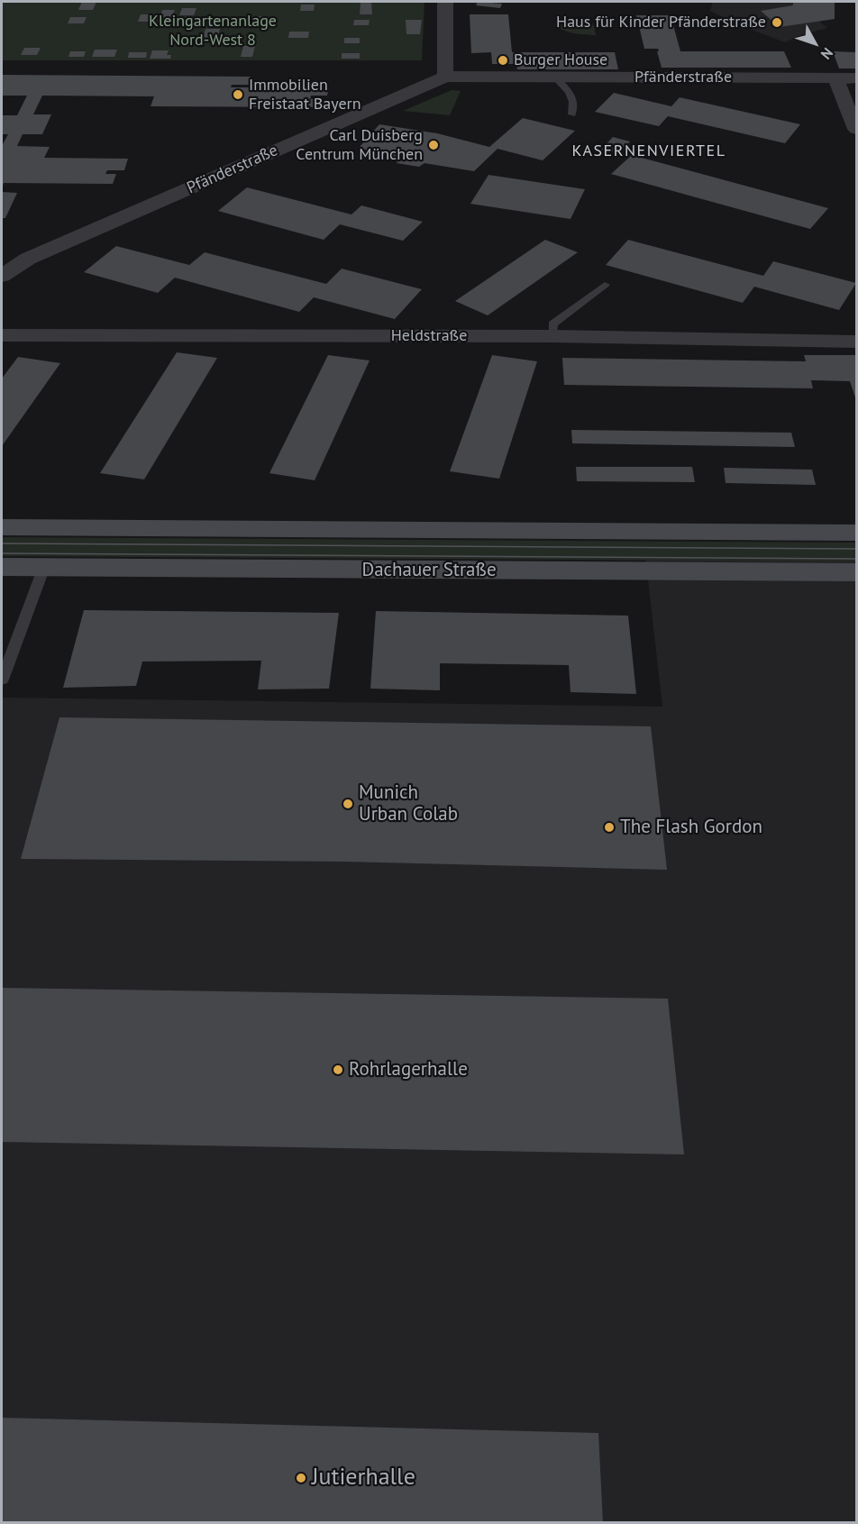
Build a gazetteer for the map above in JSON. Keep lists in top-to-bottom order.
{
  "streets": {
    "main road": ["Dachauer Straße"],
    "street": ["Pfänderstraße", "Heldstraße"]
  },
  "districts": ["KASERNENVIERTEL"],
  "parks": ["Kleingartenanlage Nord-West 8"],
  "places": [
    "Haus für Kinder Pfänderstraße",
    "Burger House",
    "Immobilien Freistaat Bayern",
    "Carl Duisberg Centrum München",
    "Munich Urban Colab",
    "The Flash Gordon",
    "Rohrlagerhalle",
    "Jutierhalle"
  ],
  "north": "bottom right"
}
